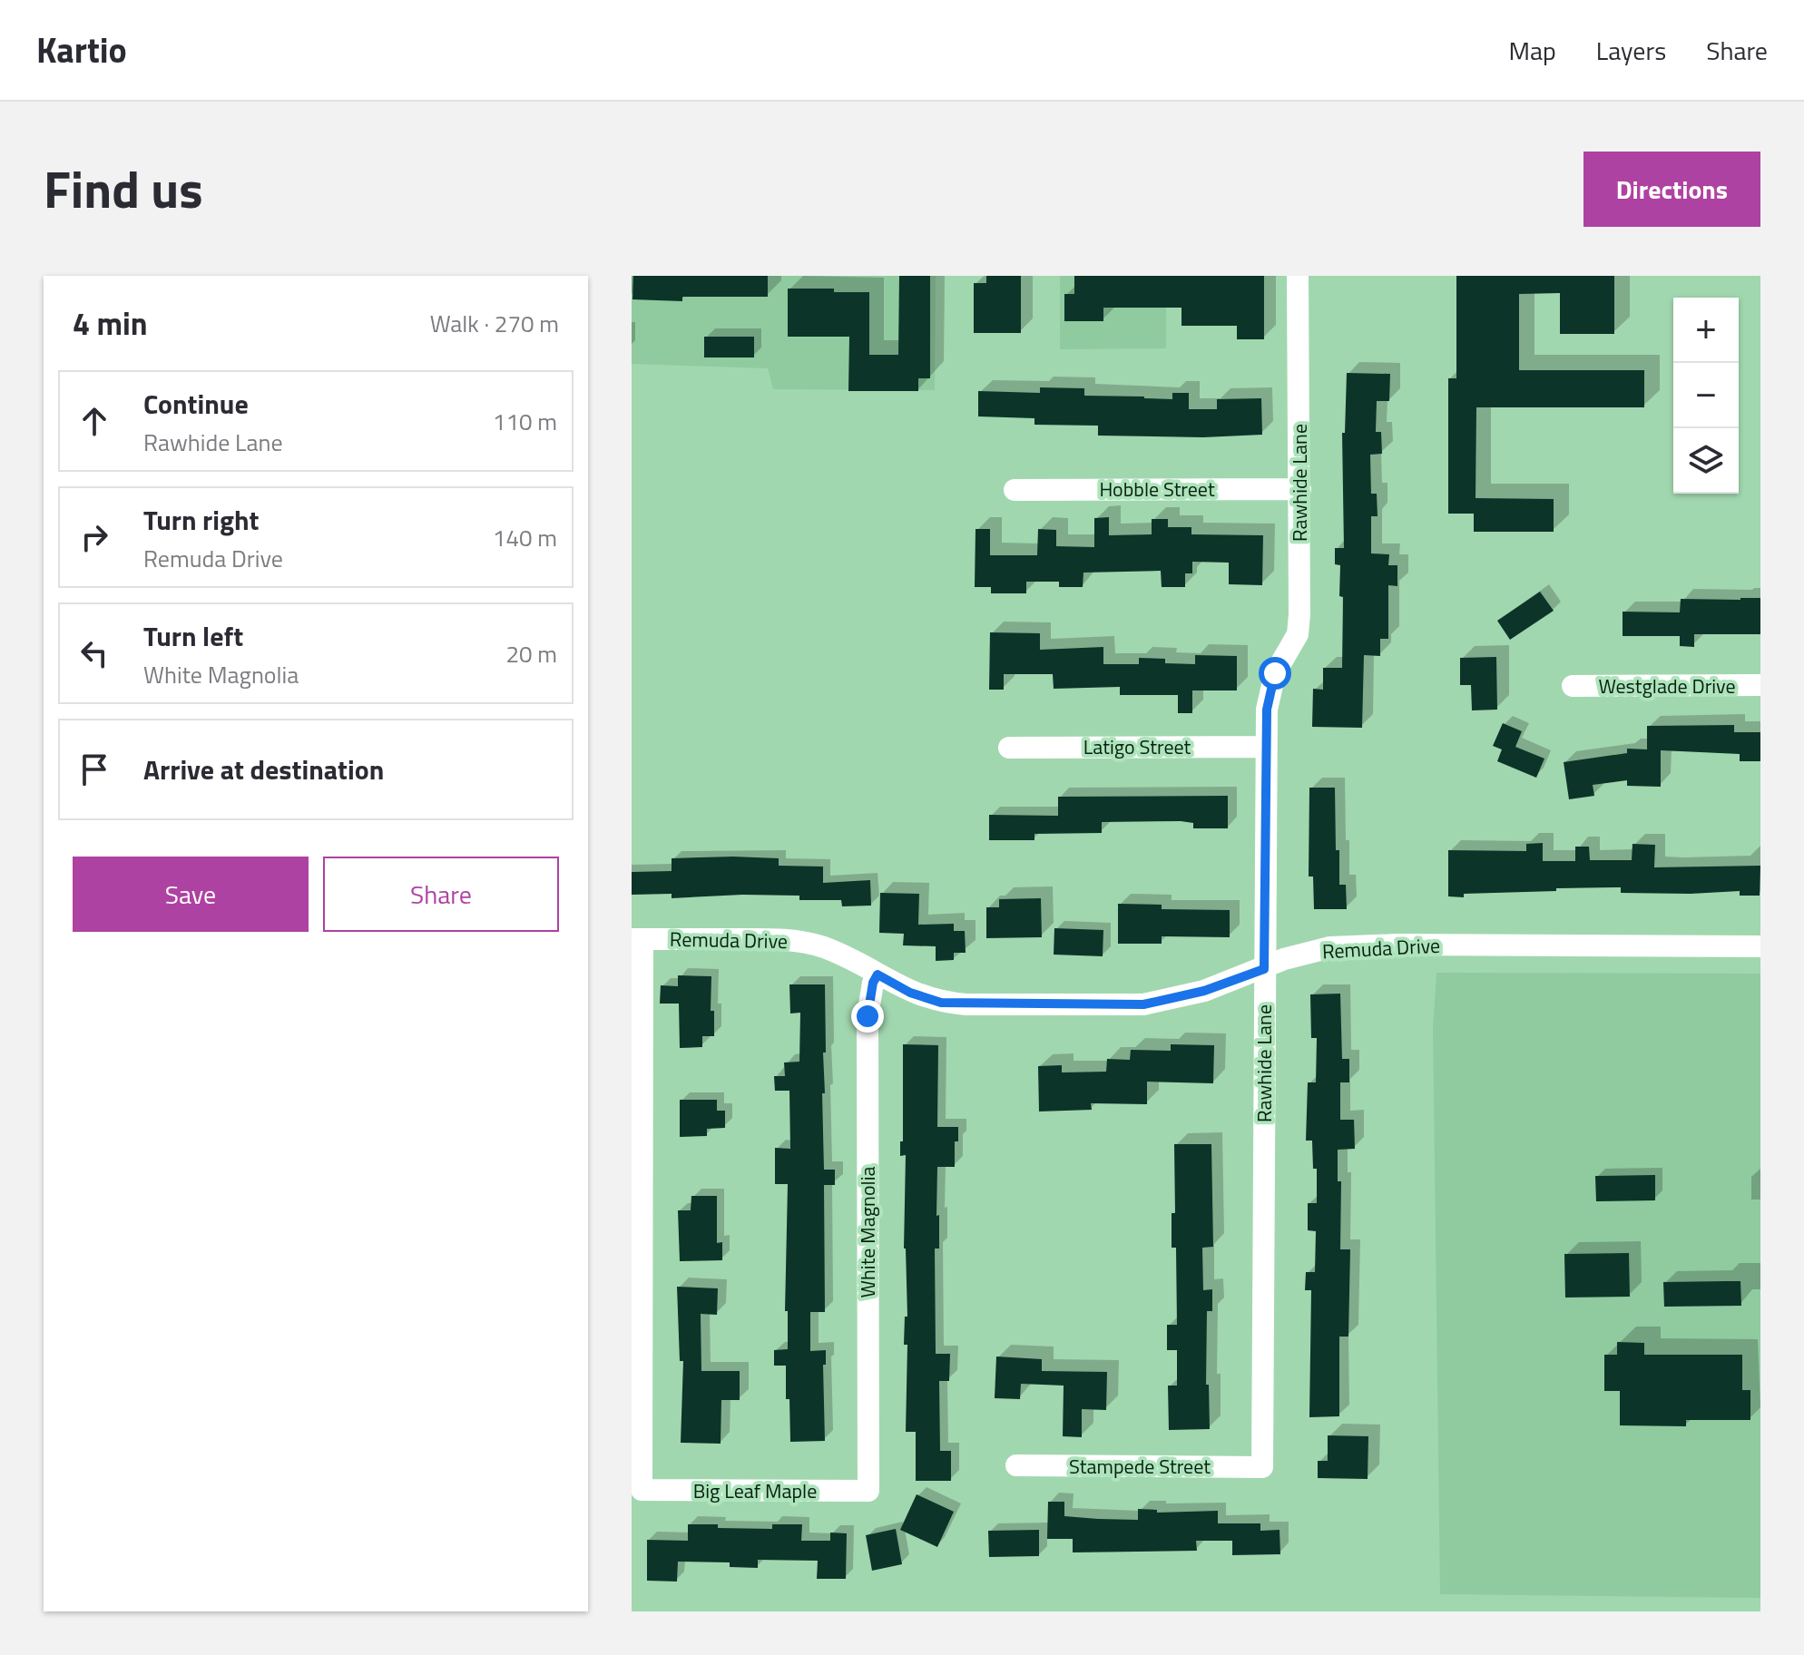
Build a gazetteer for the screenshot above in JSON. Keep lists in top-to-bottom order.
{
  "streets": {
    "street": [
      "Rawhide Lane",
      "Hobble Street",
      "Westglade Drive",
      "Latigo Street",
      "Remuda Drive",
      "White Magnolia",
      "Stampede Street",
      "Big Leaf Maple"
    ]
  },
  "crossings": [
    ["Rawhide Lane", "Hobble Street"],
    ["Rawhide Lane", "Latigo Street"],
    ["Rawhide Lane", "Remuda Drive"],
    ["Rawhide Lane", "Stampede Street"],
    ["Remuda Drive", "White Magnolia"],
    ["Remuda Drive", "Big Leaf Maple"],
    ["White Magnolia", "Big Leaf Maple"]
  ],
  "page": {
    "header": "Kartio",
    "nav": ["Map", "Layers", "Share"],
    "title": "Find us",
    "buttons": [
      "Directions",
      ["Save", "Share"]
    ],
    "heading": ["4 min", "Walk · 270 m"],
    "map_buttons": ["+", "−"],
    "list": [
      ["Continue", "Rawhide Lane", "110 m"],
      ["Turn right", "Remuda Drive", "140 m"],
      ["Turn left", "White Magnolia", "20 m"],
      "Arrive at destination"
    ]
  }
}
